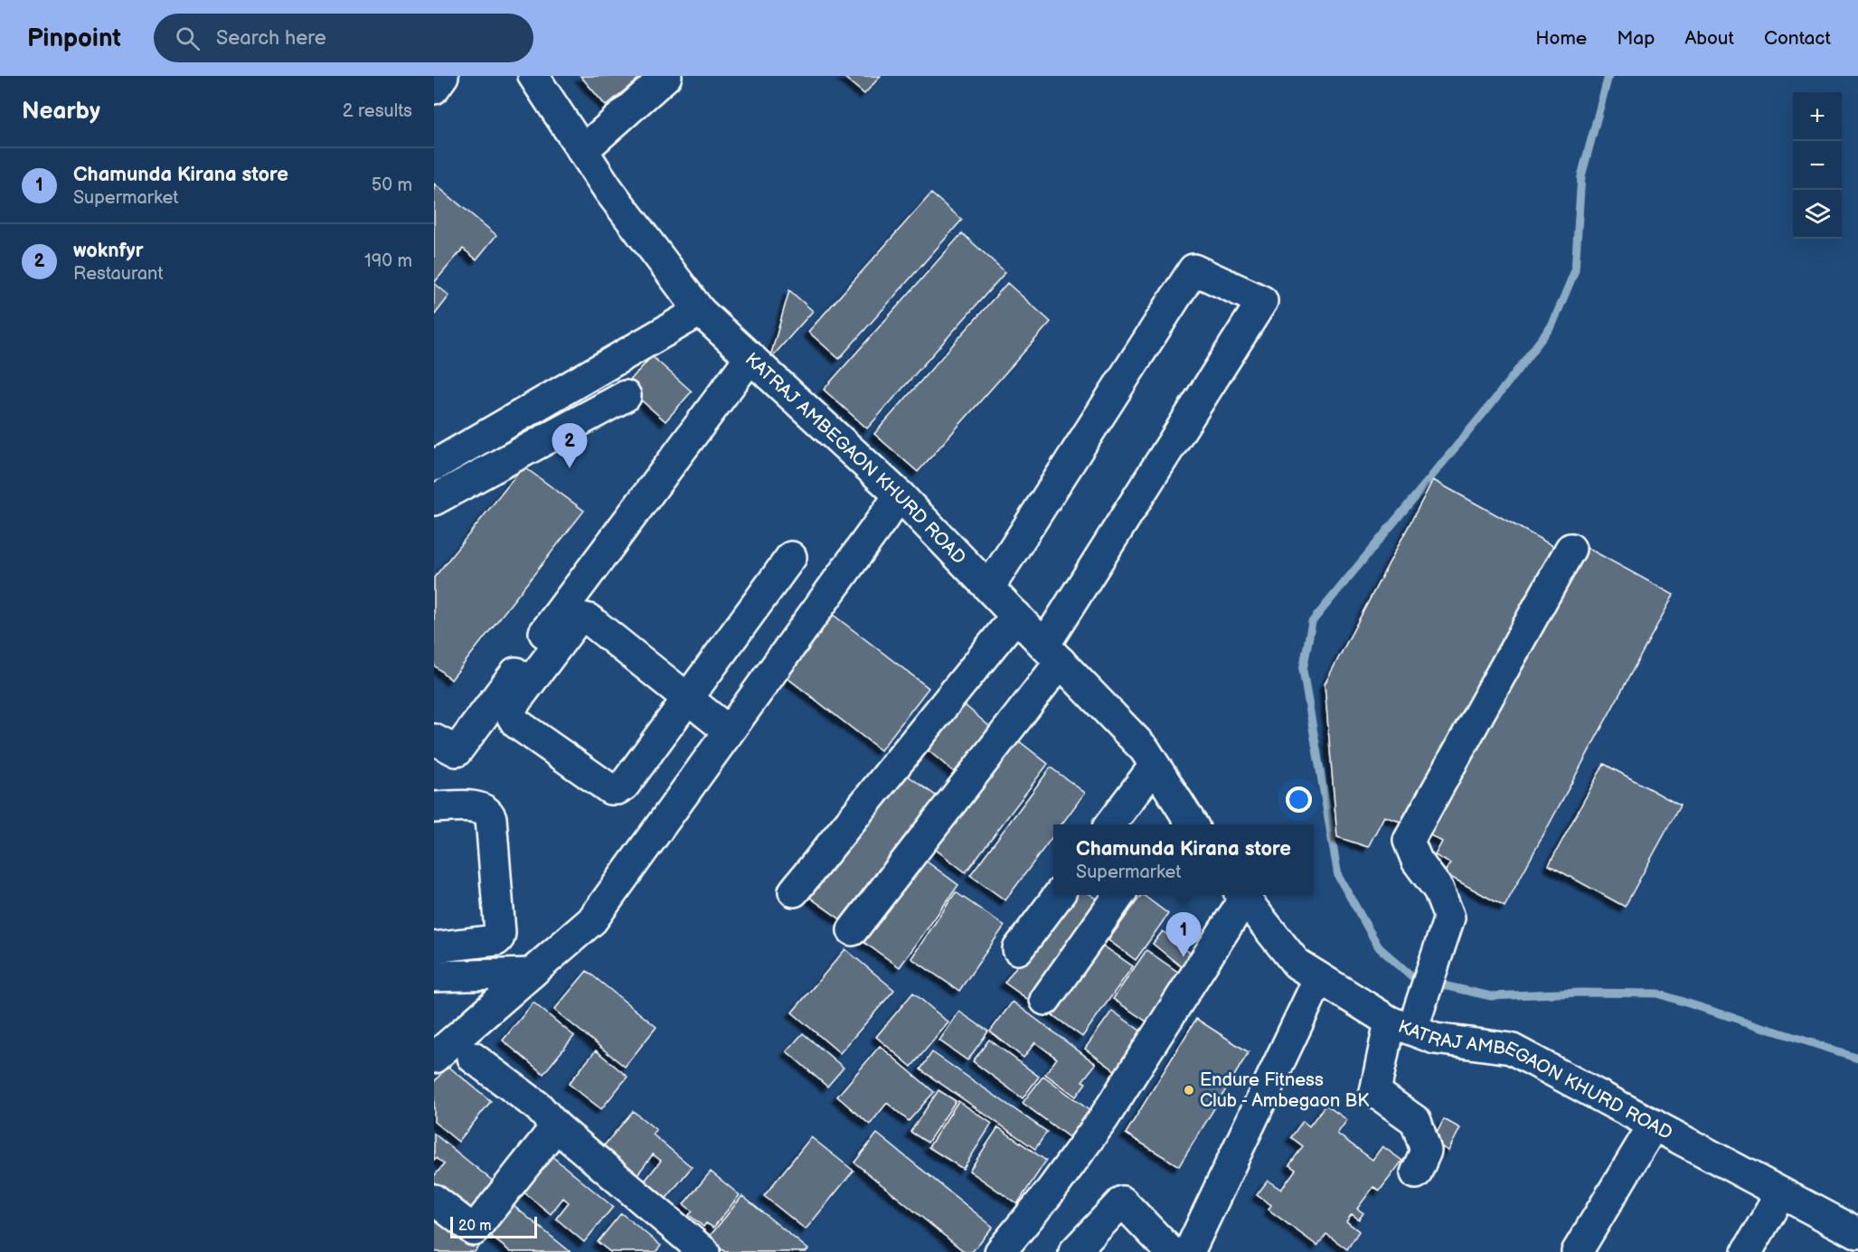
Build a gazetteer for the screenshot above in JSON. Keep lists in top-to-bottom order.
{
  "streets": {
    "street": ["KATRAJ AMBEGAON KHURD ROAD"]
  },
  "places": ["Endure Fitness Club - Ambegaon BK"],
  "scale_bar": "20 m",
  "page": {
    "header": "Pinpoint",
    "search": "Search here",
    "nav": [
      "Home",
      "Map",
      "About",
      "Contact"
    ],
    "heading": ["Nearby", "2 results"],
    "map_buttons": ["+", "−"],
    "list": [
      {
        "mark": "1",
        "name": "Chamunda Kirana store",
        "note": "Supermarket",
        "value": "50 m"
      },
      {
        "mark": "2",
        "name": "woknfyr",
        "note": "Restaurant",
        "value": "190 m"
      }
    ],
    "pins": ["2", "1"],
    "popup": ["Chamunda Kirana store", "Supermarket"],
    "scale": "20 m"
  }
}
